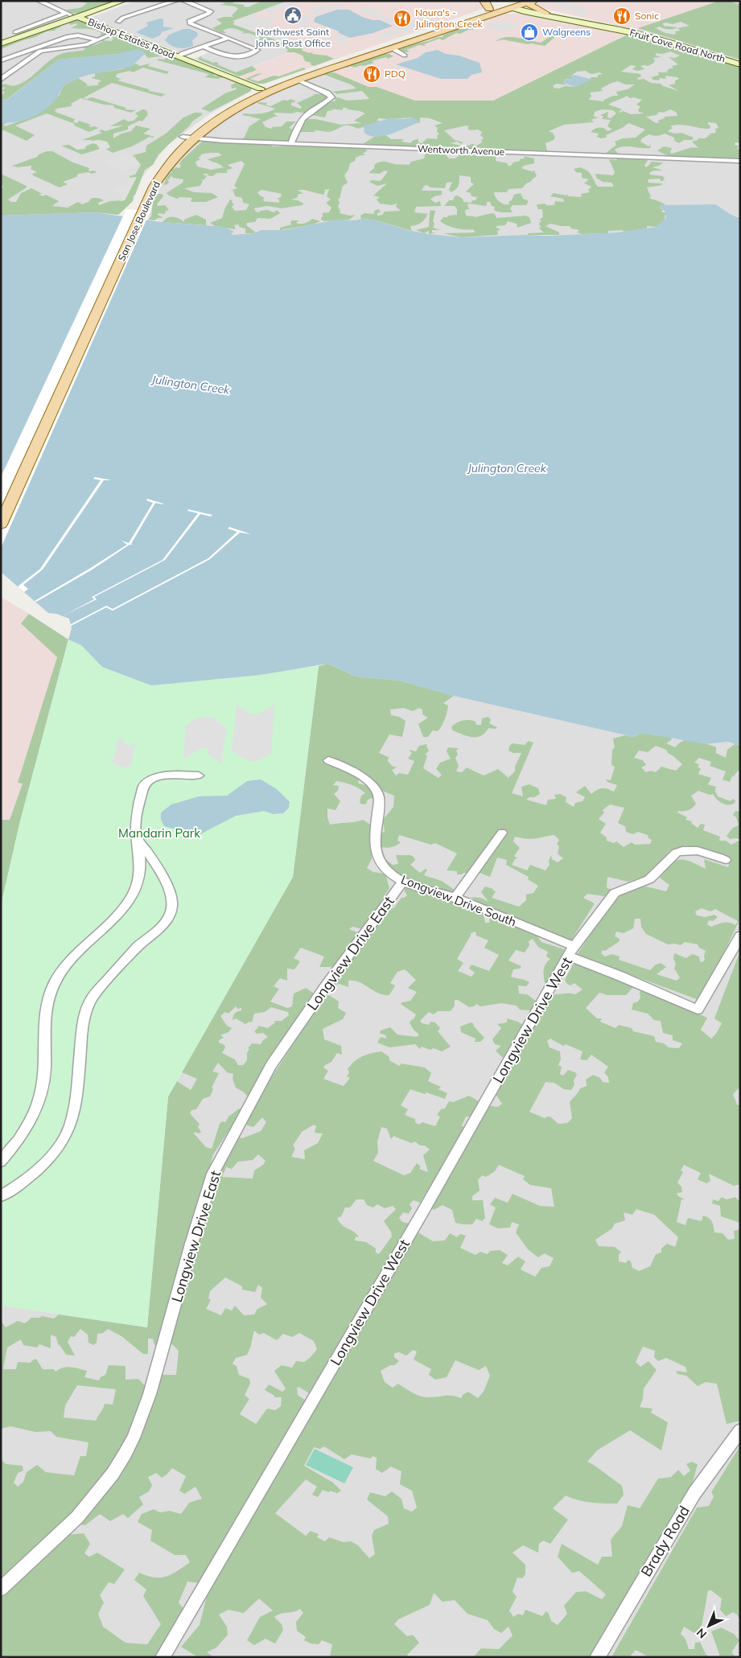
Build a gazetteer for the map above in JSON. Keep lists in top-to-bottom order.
{
  "streets": {
    "main road": ["San Jose Boulevard"],
    "street": [
      "Bishop Estates Road",
      "Fruit Cove Road North",
      "Wentworth Avenue",
      "Longview Drive South",
      "Longview Drive East",
      "Longview Drive West",
      "Brady Road"
    ]
  },
  "crossings": [
    ["Bishop Estates Road", "San Jose Boulevard"],
    ["Fruit Cove Road North", "San Jose Boulevard"],
    ["Wentworth Avenue", "San Jose Boulevard"],
    ["Longview Drive South", "Longview Drive East"],
    ["Longview Drive South", "Longview Drive West"]
  ],
  "water": ["Julington Creek"],
  "parks": ["Mandarin Park"],
  "places": {
    "public building": ["Northwest Saint Johns Post Office"],
    "restaurant": ["Sonic", "Noura's - Julington Creek", "PDQ"],
    "shop": ["Walgreens"]
  },
  "north": "bottom left"
}
